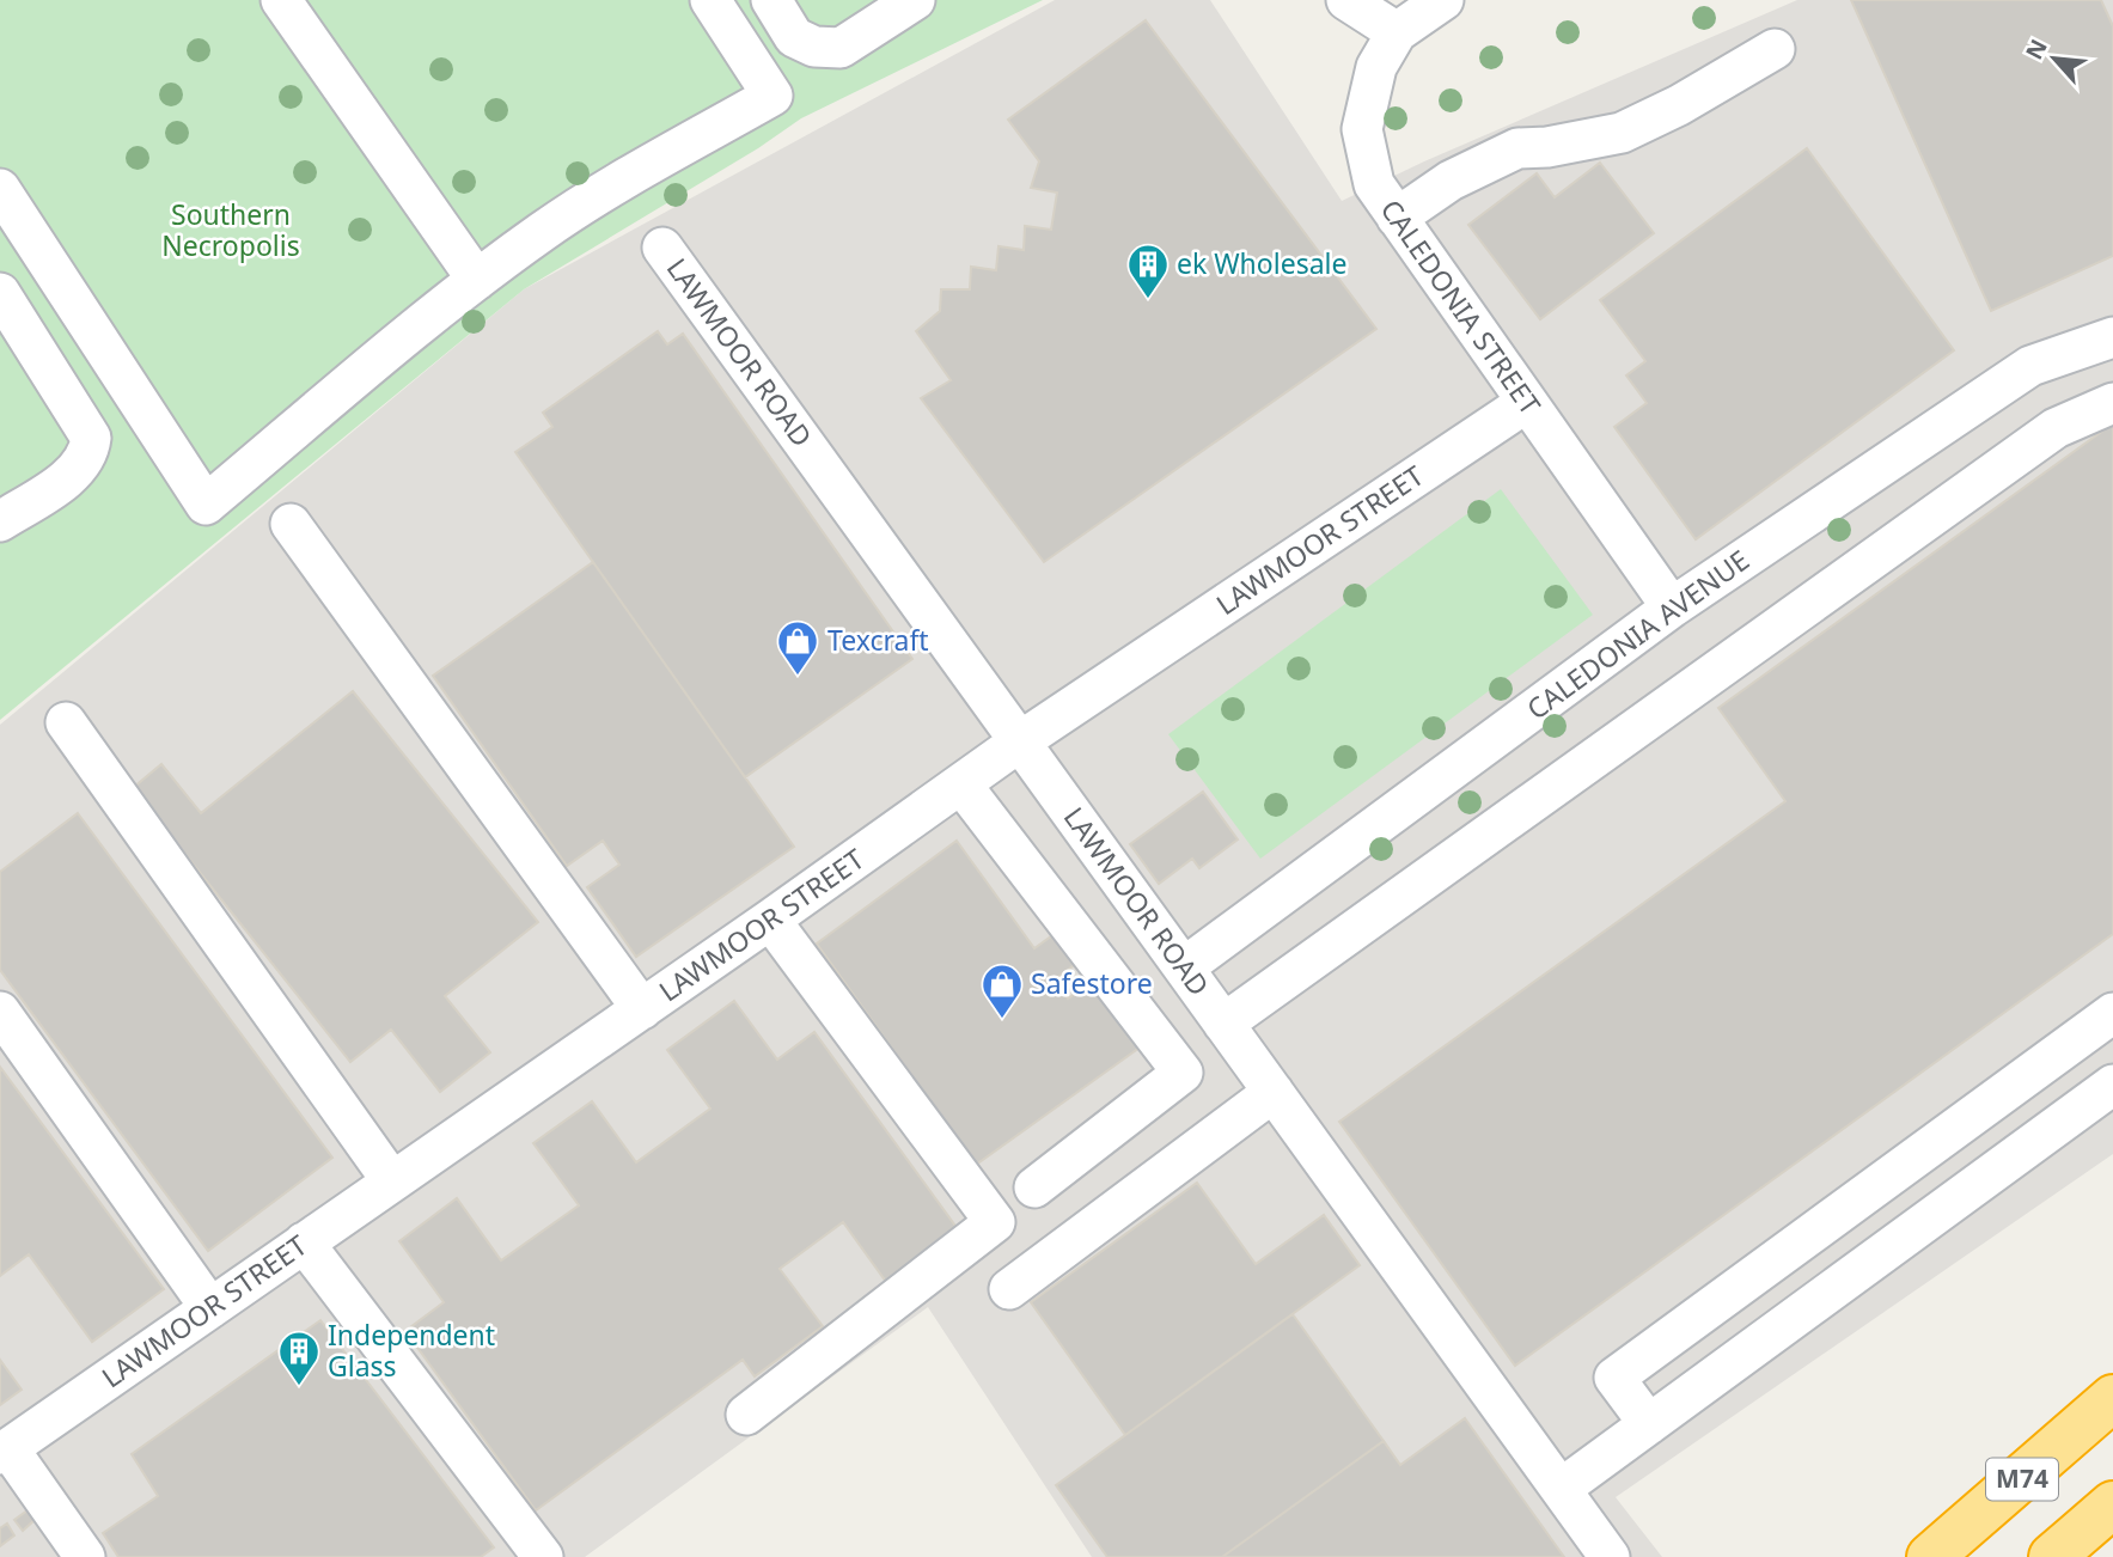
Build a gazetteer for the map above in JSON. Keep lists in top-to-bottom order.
{
  "streets": {
    "highway": ["M74"],
    "street": [
      "CALEDONIA STREET",
      "LAWMOOR ROAD",
      "LAWMOOR STREET",
      "CALEDONIA AVENUE"
    ]
  },
  "crossings": [
    ["CALEDONIA STREET", "LAWMOOR STREET"],
    ["CALEDONIA STREET", "CALEDONIA AVENUE"],
    ["LAWMOOR ROAD", "LAWMOOR STREET"],
    ["LAWMOOR ROAD", "CALEDONIA AVENUE"]
  ],
  "parks": ["Southern Necropolis"],
  "places": {
    "building": ["ek Wholesale", "Independent Glass"],
    "shop": ["Texcraft", "Safestore"]
  },
  "north": "top left"
}
